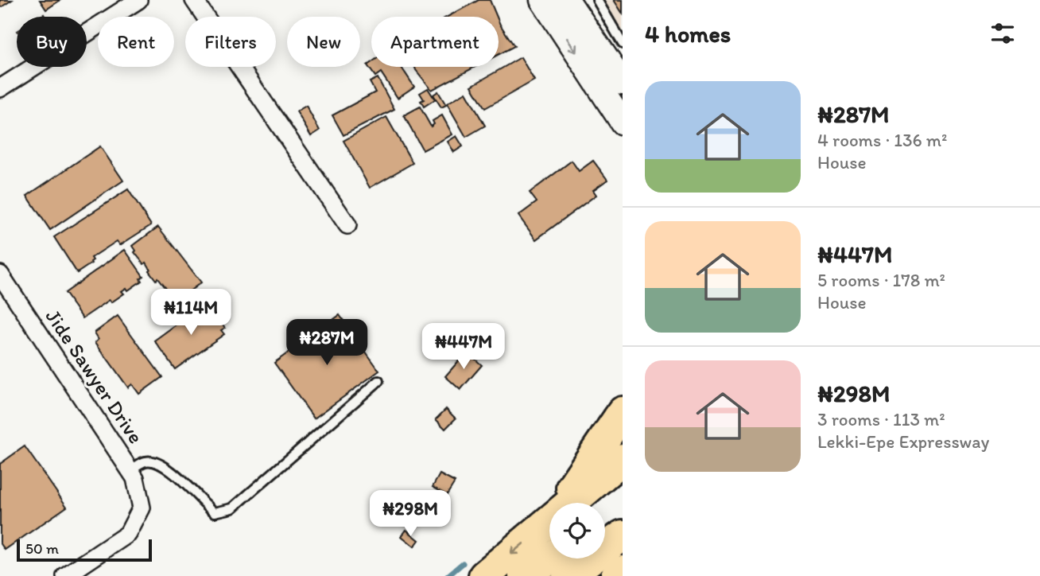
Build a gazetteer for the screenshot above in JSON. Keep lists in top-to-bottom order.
{
  "streets": {
    "street": ["Jide Sawyer Drive"]
  },
  "scale_bar": "50 m",
  "page": {
    "heading": "4 homes",
    "chip": [
      "Buy",
      "Rent",
      "Filters",
      "New",
      "Apartment"
    ],
    "list": [
      {
        "name": "₦287M",
        "note": "4 rooms · 136 m² · House"
      },
      {
        "name": "₦447M",
        "note": "5 rooms · 178 m² · House"
      },
      {
        "name": "₦298M",
        "note": "3 rooms · 113 m² · Lekki-Epe Expressway"
      }
    ],
    "price": [
      "₦114M",
      "₦287M",
      "₦447M",
      "₦298M"
    ],
    "scale": "50 m"
  }
}
